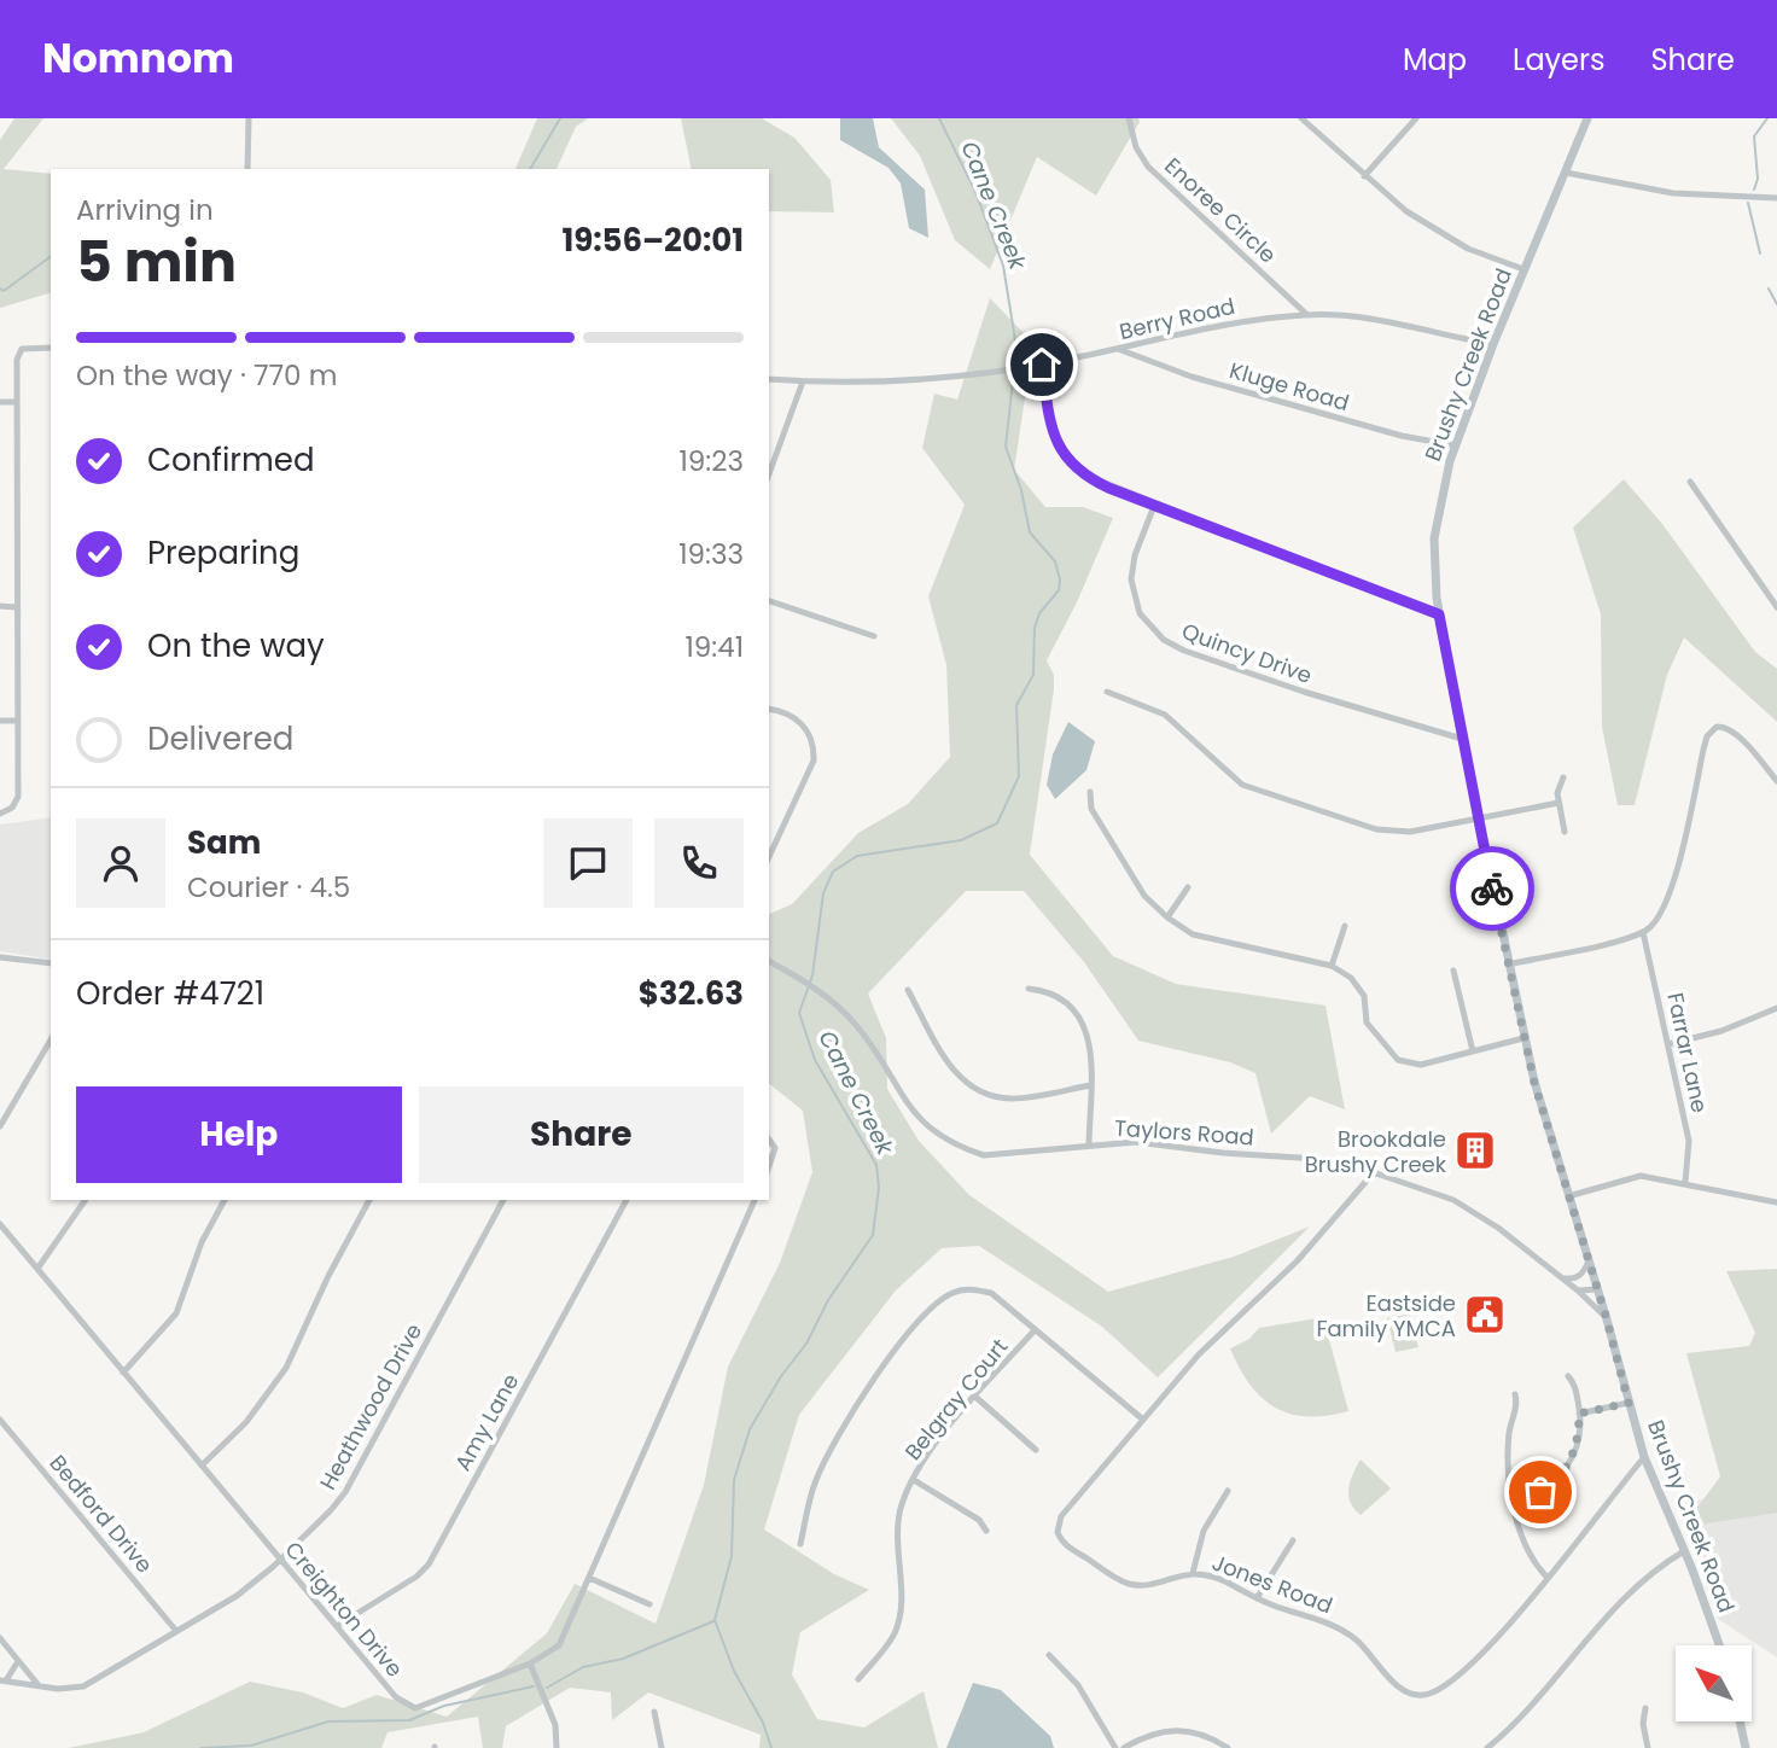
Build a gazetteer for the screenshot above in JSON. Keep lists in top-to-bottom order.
{
  "streets": {
    "main road": ["Brushy Creek Road"],
    "street": [
      "Enoree Circle",
      "Berry Road",
      "Kluge Road",
      "Quincy Drive",
      "Farrar Lane",
      "Taylors Road",
      "Belgray Court",
      "Heathwood Drive",
      "Amy Lane",
      "Bedford Drive",
      "Jones Road",
      "Creighton Drive"
    ]
  },
  "crossings": [
    ["Enoree Circle", "Berry Road"],
    ["Berry Road", "Brushy Creek Road"],
    ["Berry Road", "Kluge Road"],
    ["Brushy Creek Road", "Kluge Road"],
    ["Brushy Creek Road", "Quincy Drive"],
    ["Brushy Creek Road", "Taylors Road"],
    ["Brushy Creek Road", "Jones Road"],
    ["Taylors Road", "Jones Road"],
    ["Heathwood Drive", "Bedford Drive"],
    ["Heathwood Drive", "Creighton Drive"],
    ["Amy Lane", "Creighton Drive"]
  ],
  "water": ["Cane Creek"],
  "places": {
    "building": ["Brookdale Brushy Creek"],
    "public building": ["Eastside Family YMCA"]
  },
  "north": "top left",
  "page": {
    "header": "Nomnom",
    "nav": ["Map", "Layers", "Share"],
    "heading": ["5 min", "Arriving in", "19:56–20:01"],
    "panel": [
      "Sam",
      "Courier · 4.5",
      "Order #4721",
      "$32.63"
    ],
    "bar": "On the way · 770 m",
    "list": [
      ["Confirmed", "19:23"],
      ["Preparing", "19:33"],
      ["On the way", "19:41"],
      "Delivered"
    ],
    "buttons": ["Help", "Share"]
  }
}
